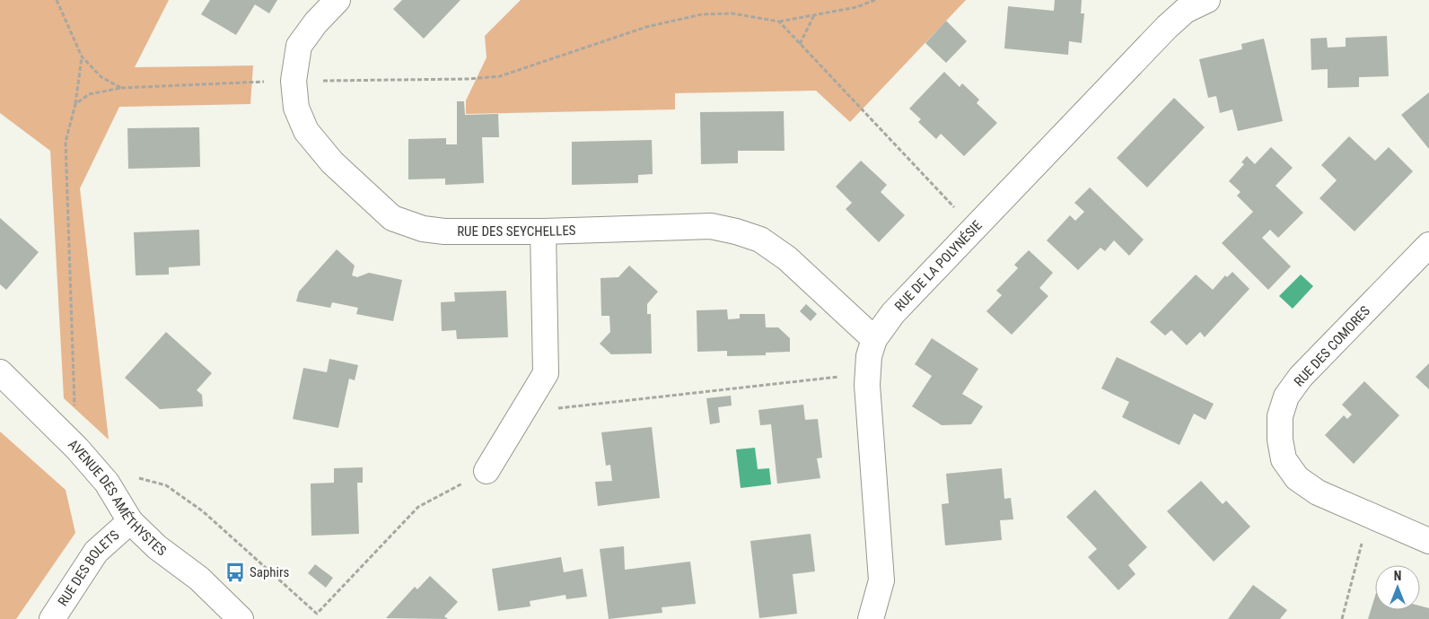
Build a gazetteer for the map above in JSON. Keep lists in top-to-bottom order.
{
  "streets": {
    "street": [
      "RUE DES SEYCHELLES",
      "RUE DE LA POLYNÉSIE",
      "RUE DES COMORES",
      "AVENUE DES AMÉTHYSTES",
      "RUE DES BOLETS"
    ]
  },
  "crossings": [
    ["RUE DES SEYCHELLES", "RUE DE LA POLYNÉSIE"],
    ["AVENUE DES AMÉTHYSTES", "RUE DES BOLETS"]
  ],
  "places": {
    "bus stop": ["Saphirs"]
  },
  "north": "top"
}
